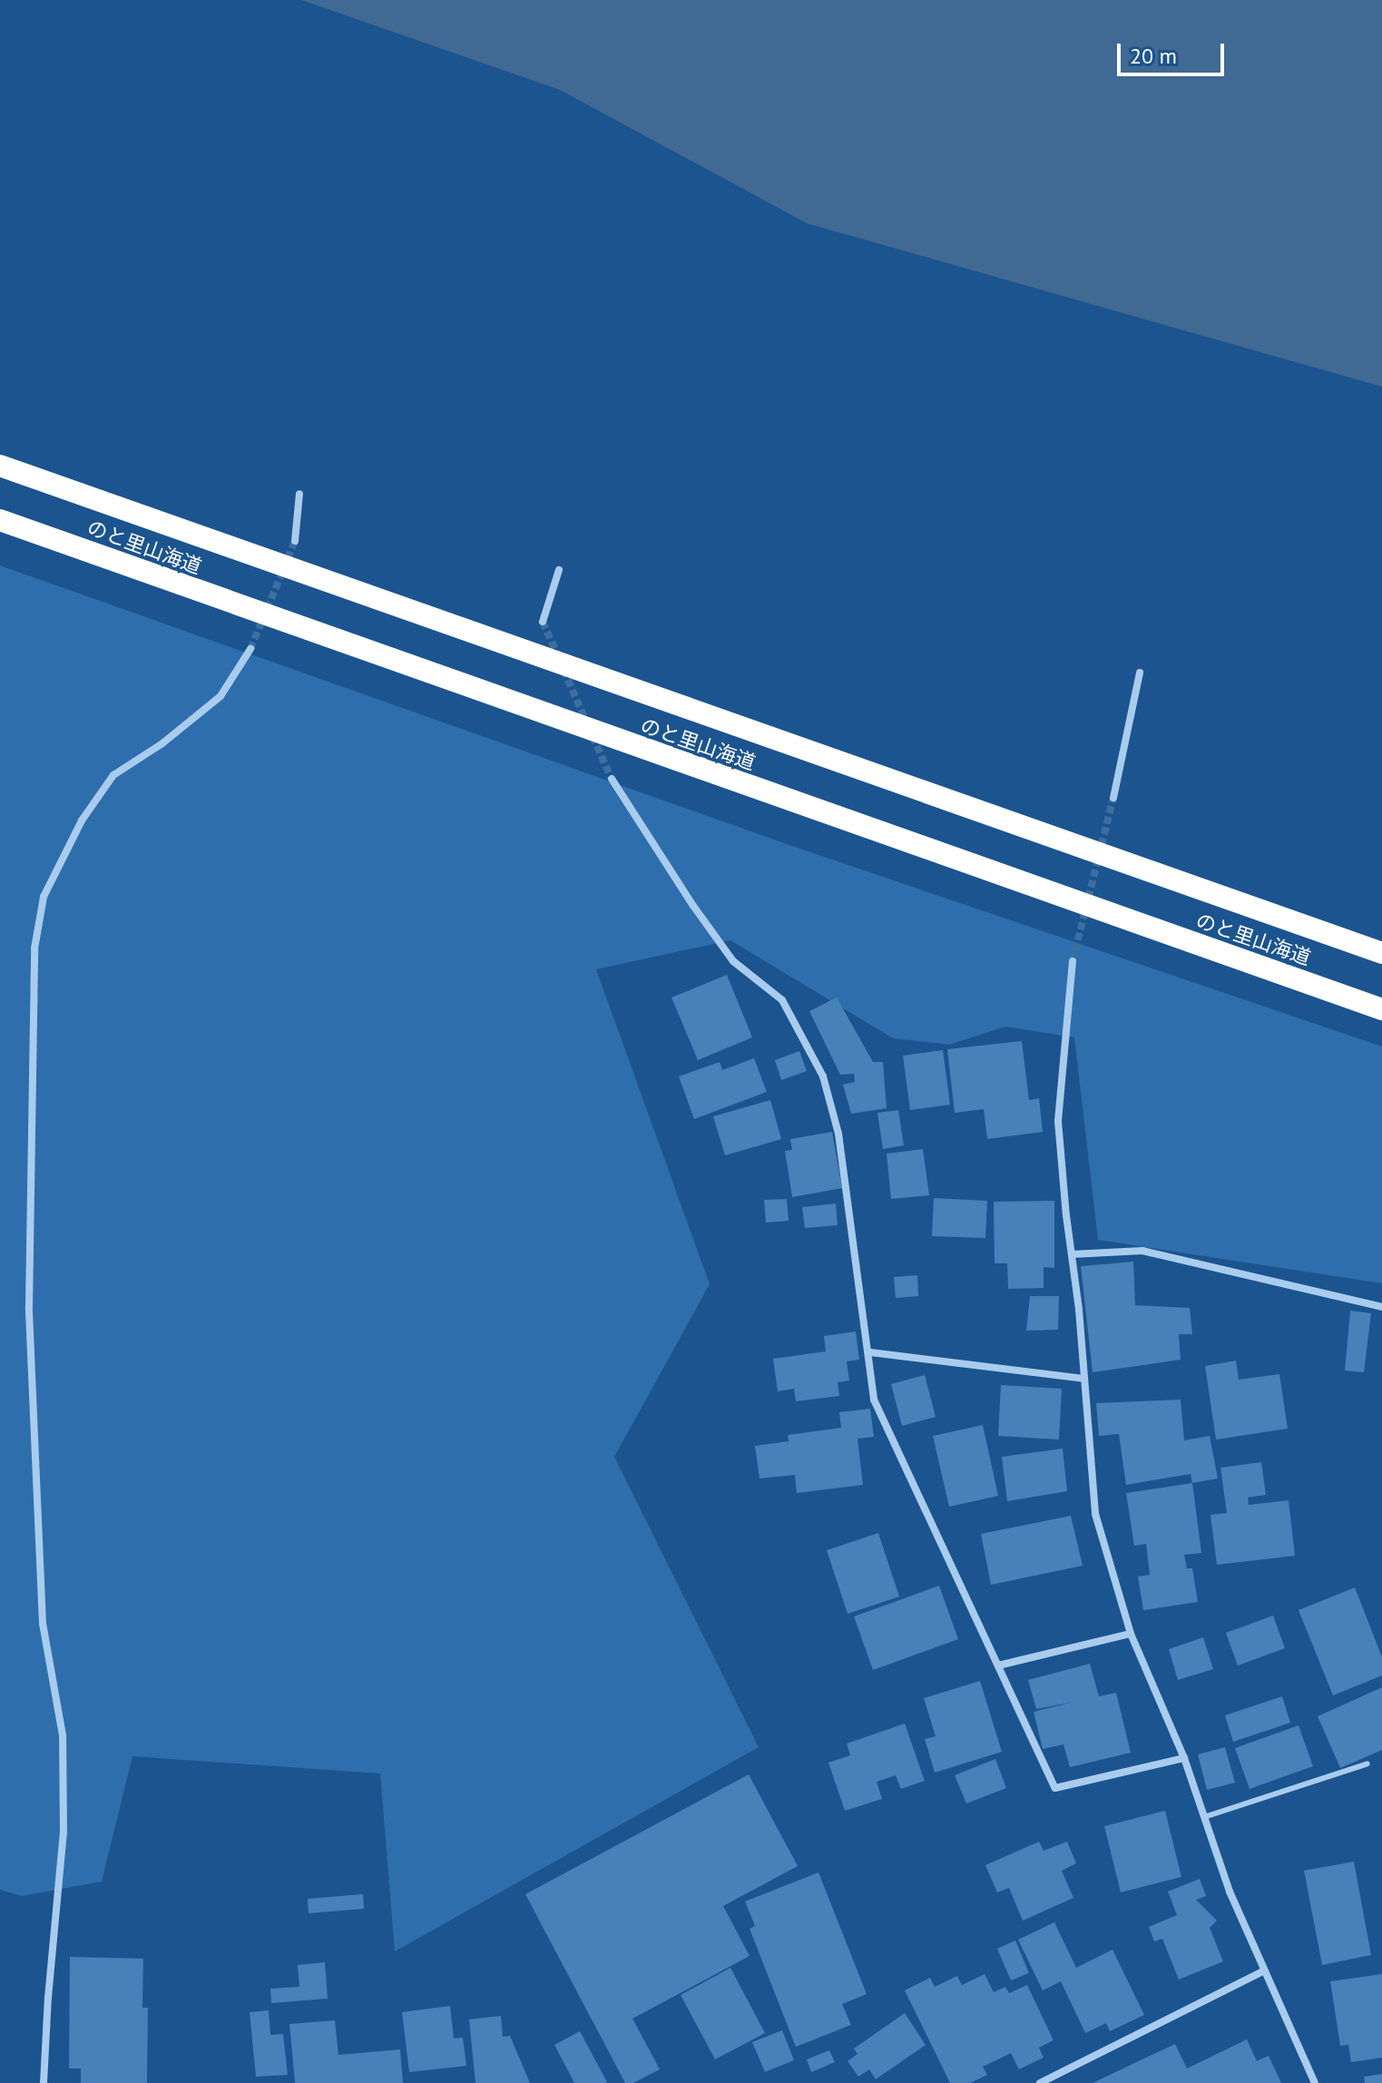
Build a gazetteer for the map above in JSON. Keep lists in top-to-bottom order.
{
  "streets": {
    "highway": ["のと里山海道"]
  },
  "scale_bar": "20 m"
}
